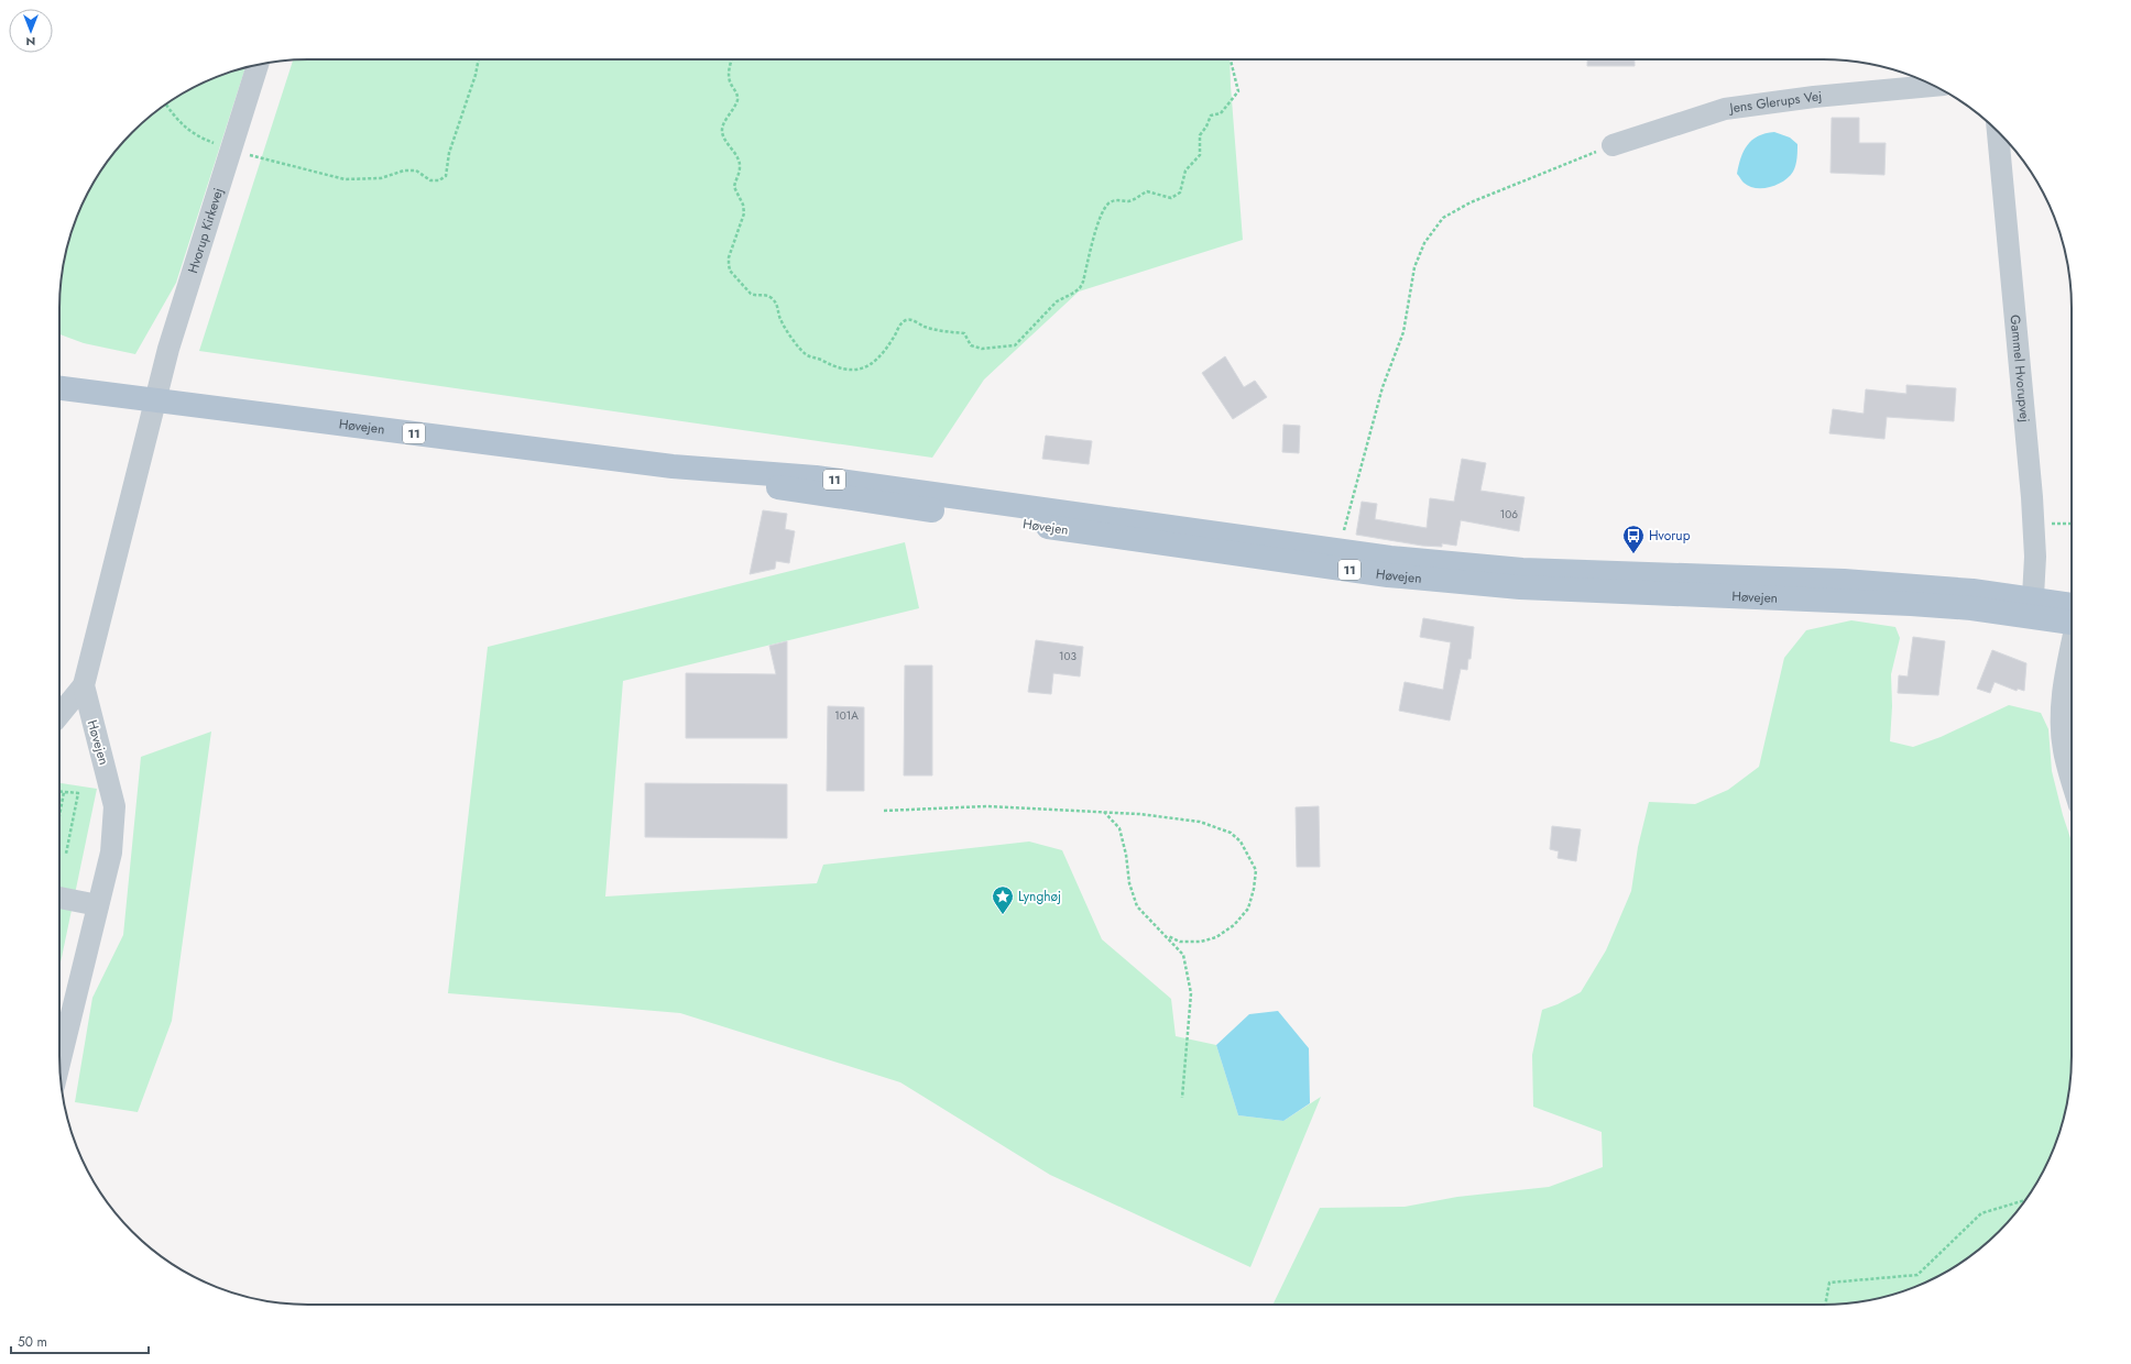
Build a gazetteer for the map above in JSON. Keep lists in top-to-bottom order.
{
  "streets": {
    "main road": ["Høvejen", "11"],
    "street": ["Jens Glerups Vej", "Hvorup Kirkevej", "Gammel Hvorupvej"]
  },
  "crossings": [
    ["Hvorup Kirkevej", "Høvejen"],
    ["Gammel Hvorupvej", "Høvejen"]
  ],
  "places": {
    "bus stop": ["Hvorup"],
    "place": ["Lynghøj"]
  },
  "house_numbers": ["106", "103", "101A"],
  "scale_bar": "50 m",
  "north": "bottom"
}
